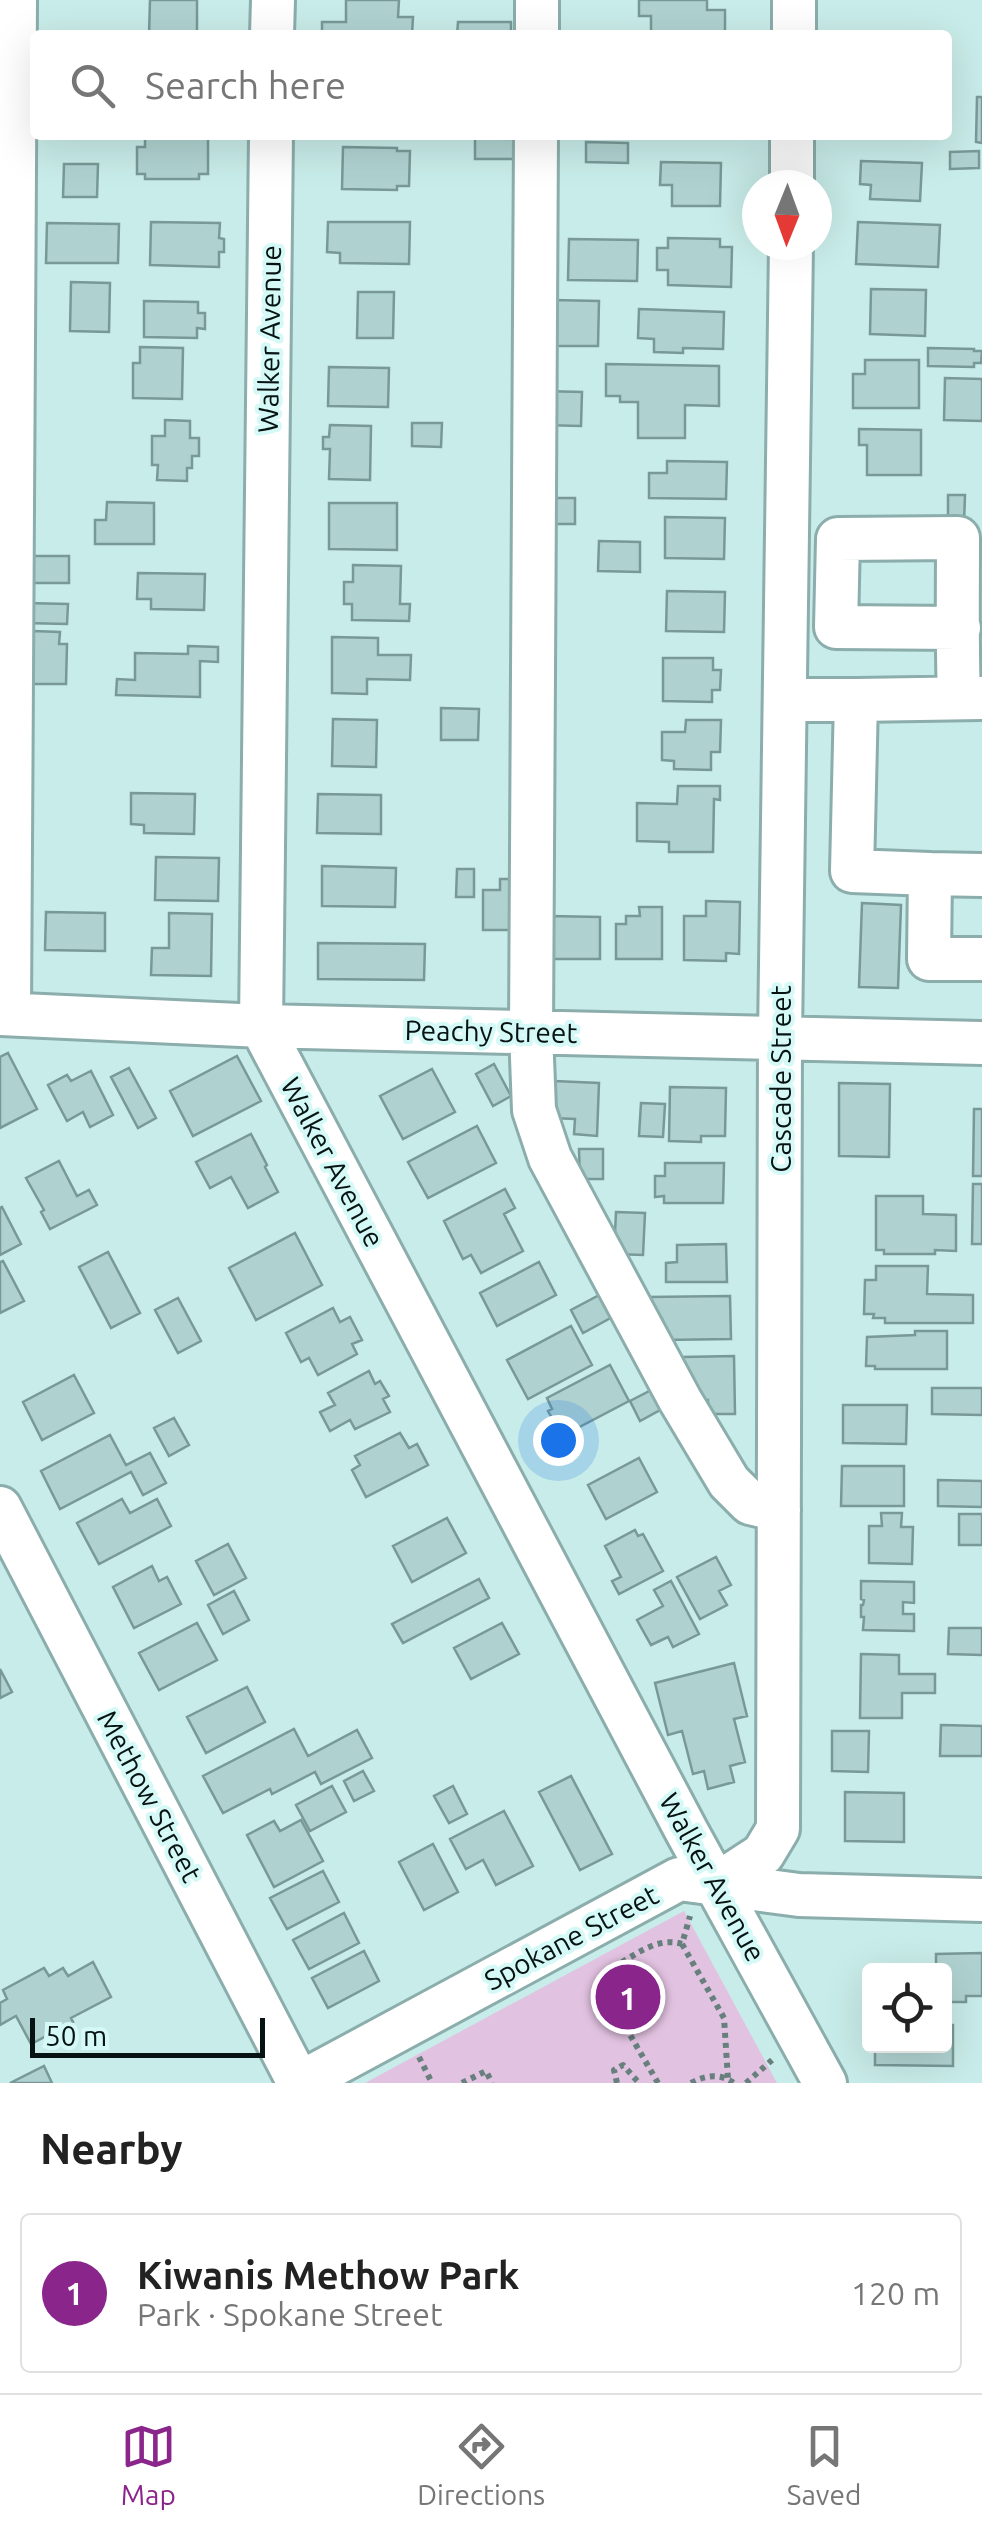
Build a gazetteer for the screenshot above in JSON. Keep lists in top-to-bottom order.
{
  "streets": {
    "street": [
      "Walker Avenue",
      "Peachy Street",
      "Cascade Street",
      "Methow Street",
      "Spokane Street"
    ]
  },
  "crossings": [
    ["Walker Avenue", "Peachy Street"],
    ["Walker Avenue", "Cascade Street"],
    ["Walker Avenue", "Spokane Street"],
    ["Peachy Street", "Cascade Street"],
    ["Cascade Street", "Spokane Street"],
    ["Methow Street", "Spokane Street"]
  ],
  "scale_bar": "50 m",
  "north": "bottom",
  "page": {
    "search": "Search here",
    "pins": "1",
    "scale": "50 m",
    "heading": "Nearby",
    "list": [
      {
        "mark": "1",
        "name": "Kiwanis Methow Park",
        "note": "Park · Spokane Street",
        "value": "120 m"
      }
    ],
    "nav": ["Map", "Directions", "Saved"]
  }
}
